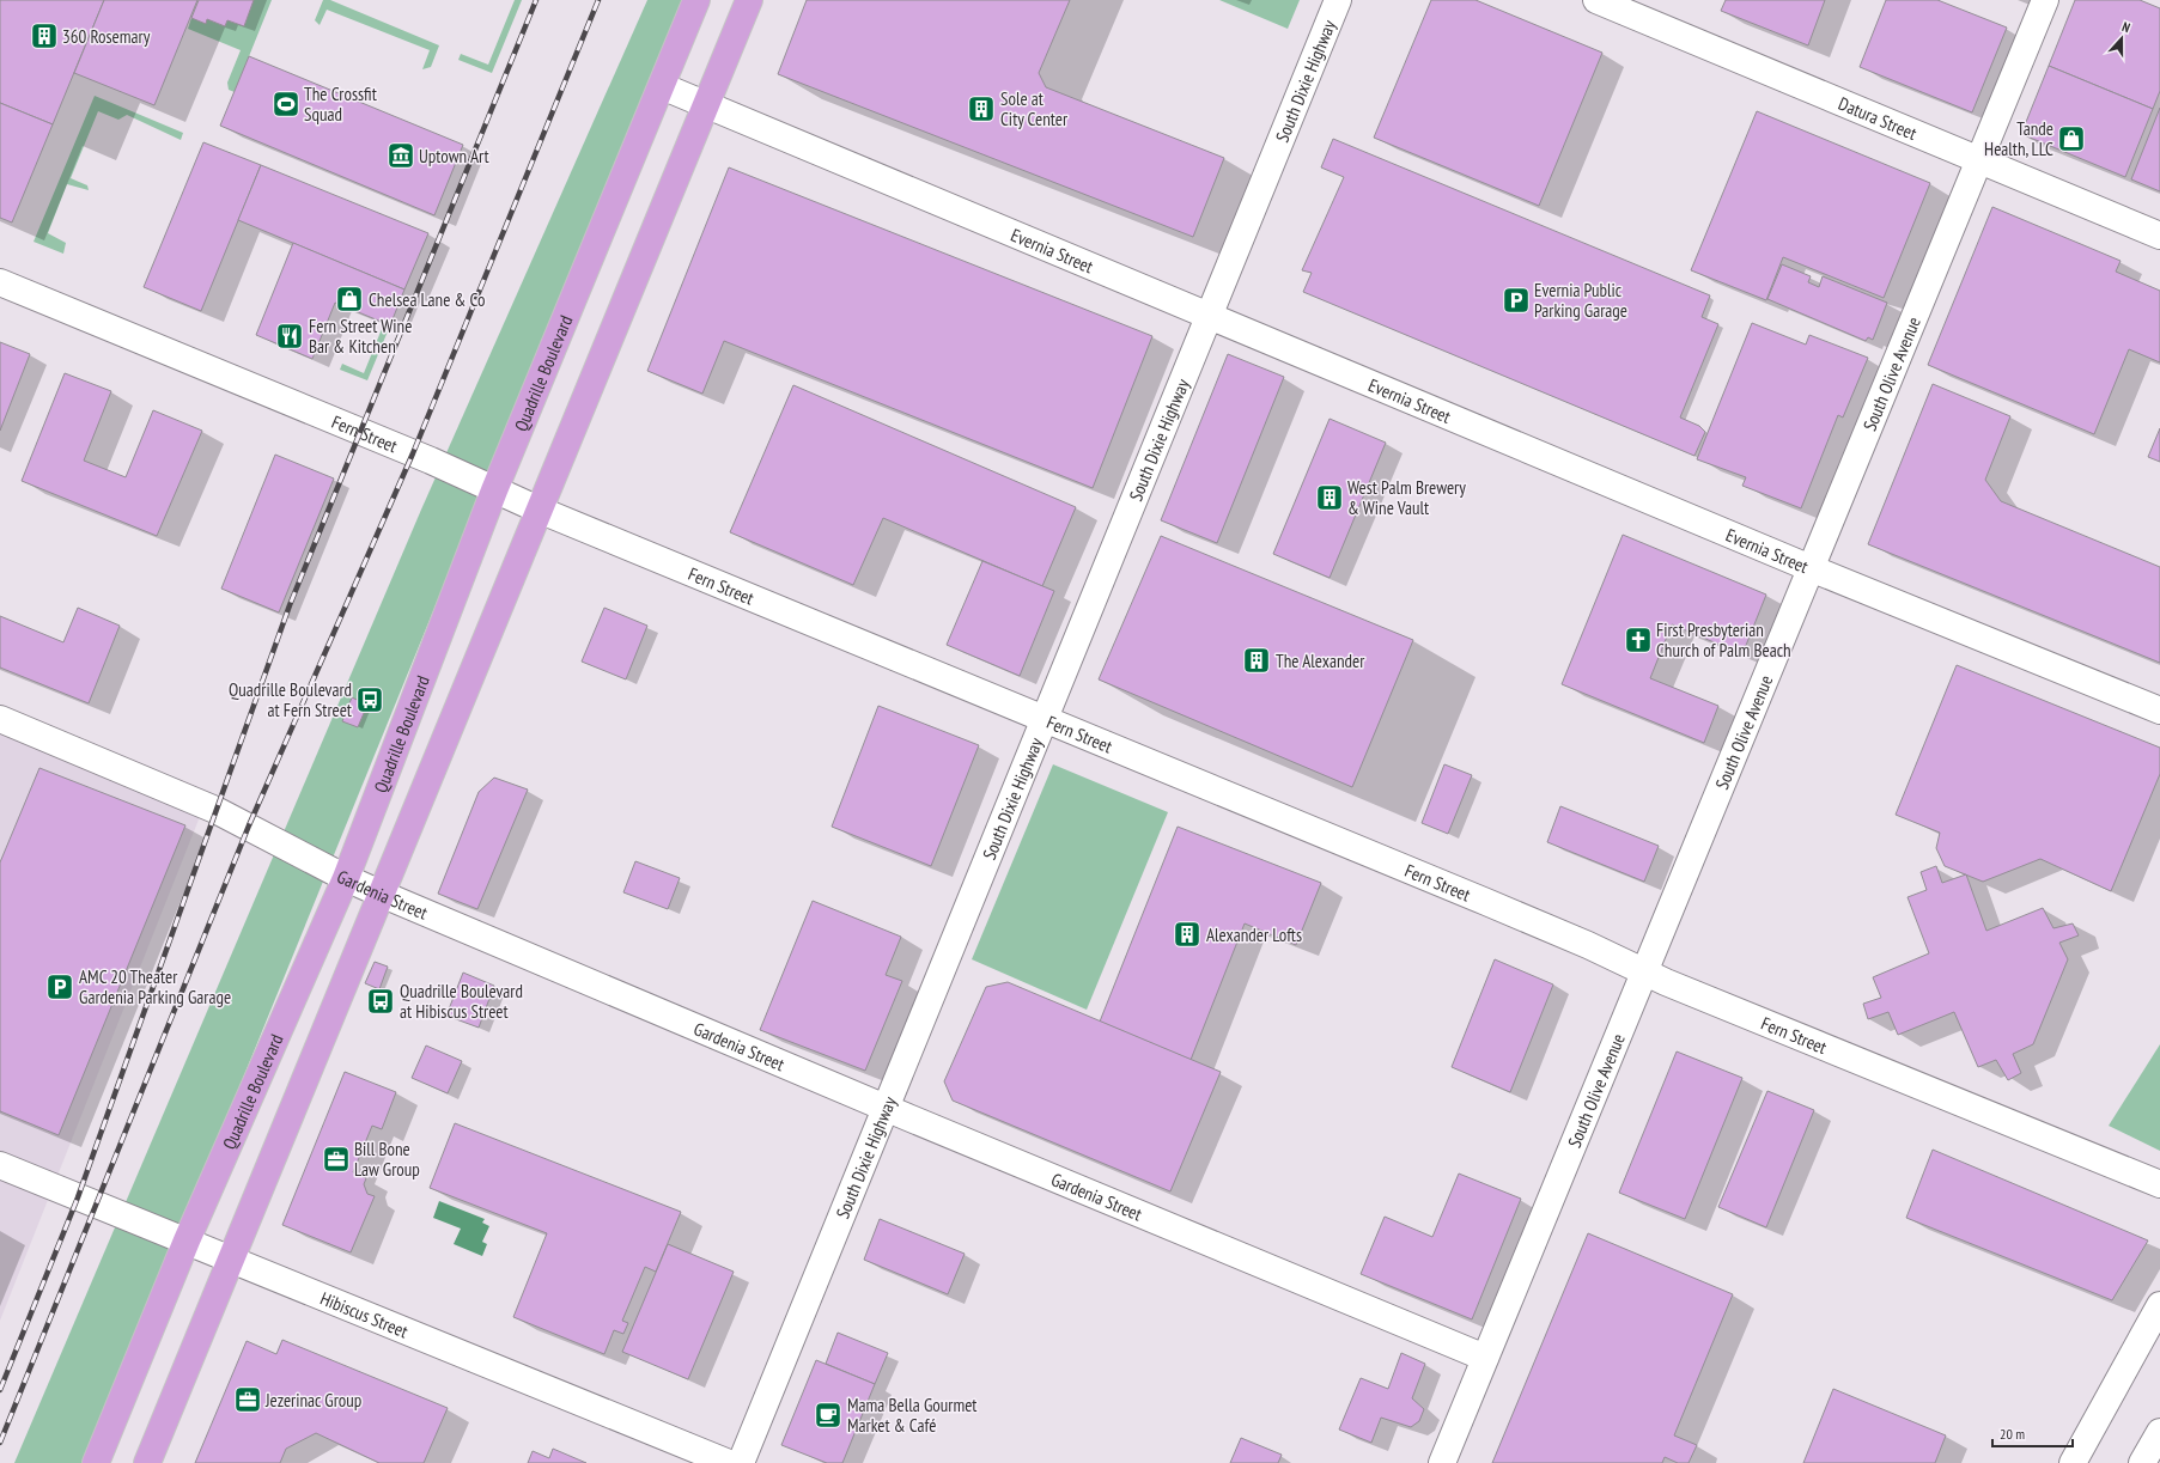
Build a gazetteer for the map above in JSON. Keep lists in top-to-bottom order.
{
  "streets": {
    "main road": ["Quadrille Boulevard"],
    "street": [
      "South Dixie Highway",
      "Datura Street",
      "Evernia Street",
      "South Olive Avenue",
      "Fern Street",
      "Gardenia Street",
      "Hibiscus Street"
    ]
  },
  "crossings": [
    ["South Dixie Highway", "Evernia Street"],
    ["South Dixie Highway", "Fern Street"],
    ["South Dixie Highway", "Gardenia Street"],
    ["Datura Street", "South Olive Avenue"],
    ["Evernia Street", "Quadrille Boulevard"],
    ["Evernia Street", "South Olive Avenue"],
    ["Quadrille Boulevard", "Fern Street"],
    ["Quadrille Boulevard", "Gardenia Street"],
    ["Quadrille Boulevard", "Hibiscus Street"],
    ["South Olive Avenue", "Fern Street"],
    ["South Olive Avenue", "Gardenia Street"]
  ],
  "places": {
    "building": [
      "360 Rosemary",
      "Sole at City Center",
      "West Palm Brewery & Wine Vault",
      "The Alexander",
      "Alexander Lofts"
    ],
    "sports": ["The Crossfit Squad"],
    "shop": ["Tande Health, LLC", "Chelsea Lane & Co"],
    "museum": ["Uptown Art"],
    "parking": ["Evernia Public Parking Garage", "AMC 20 Theater Gardenia Parking Garage"],
    "restaurant": ["Fern Street Wine Bar & Kitchen"],
    "church": ["First Presbyterian Church of Palm Beach"],
    "bus stop": ["Quadrille Boulevard at Fern Street", "Quadrille Boulevard at Hibiscus Street"],
    "office": ["Bill Bone Law Group", "Jezerinac Group"],
    "cafe": ["Mama Bella Gourmet Market & Café"]
  },
  "scale_bar": "20 m",
  "north": "top"
}
